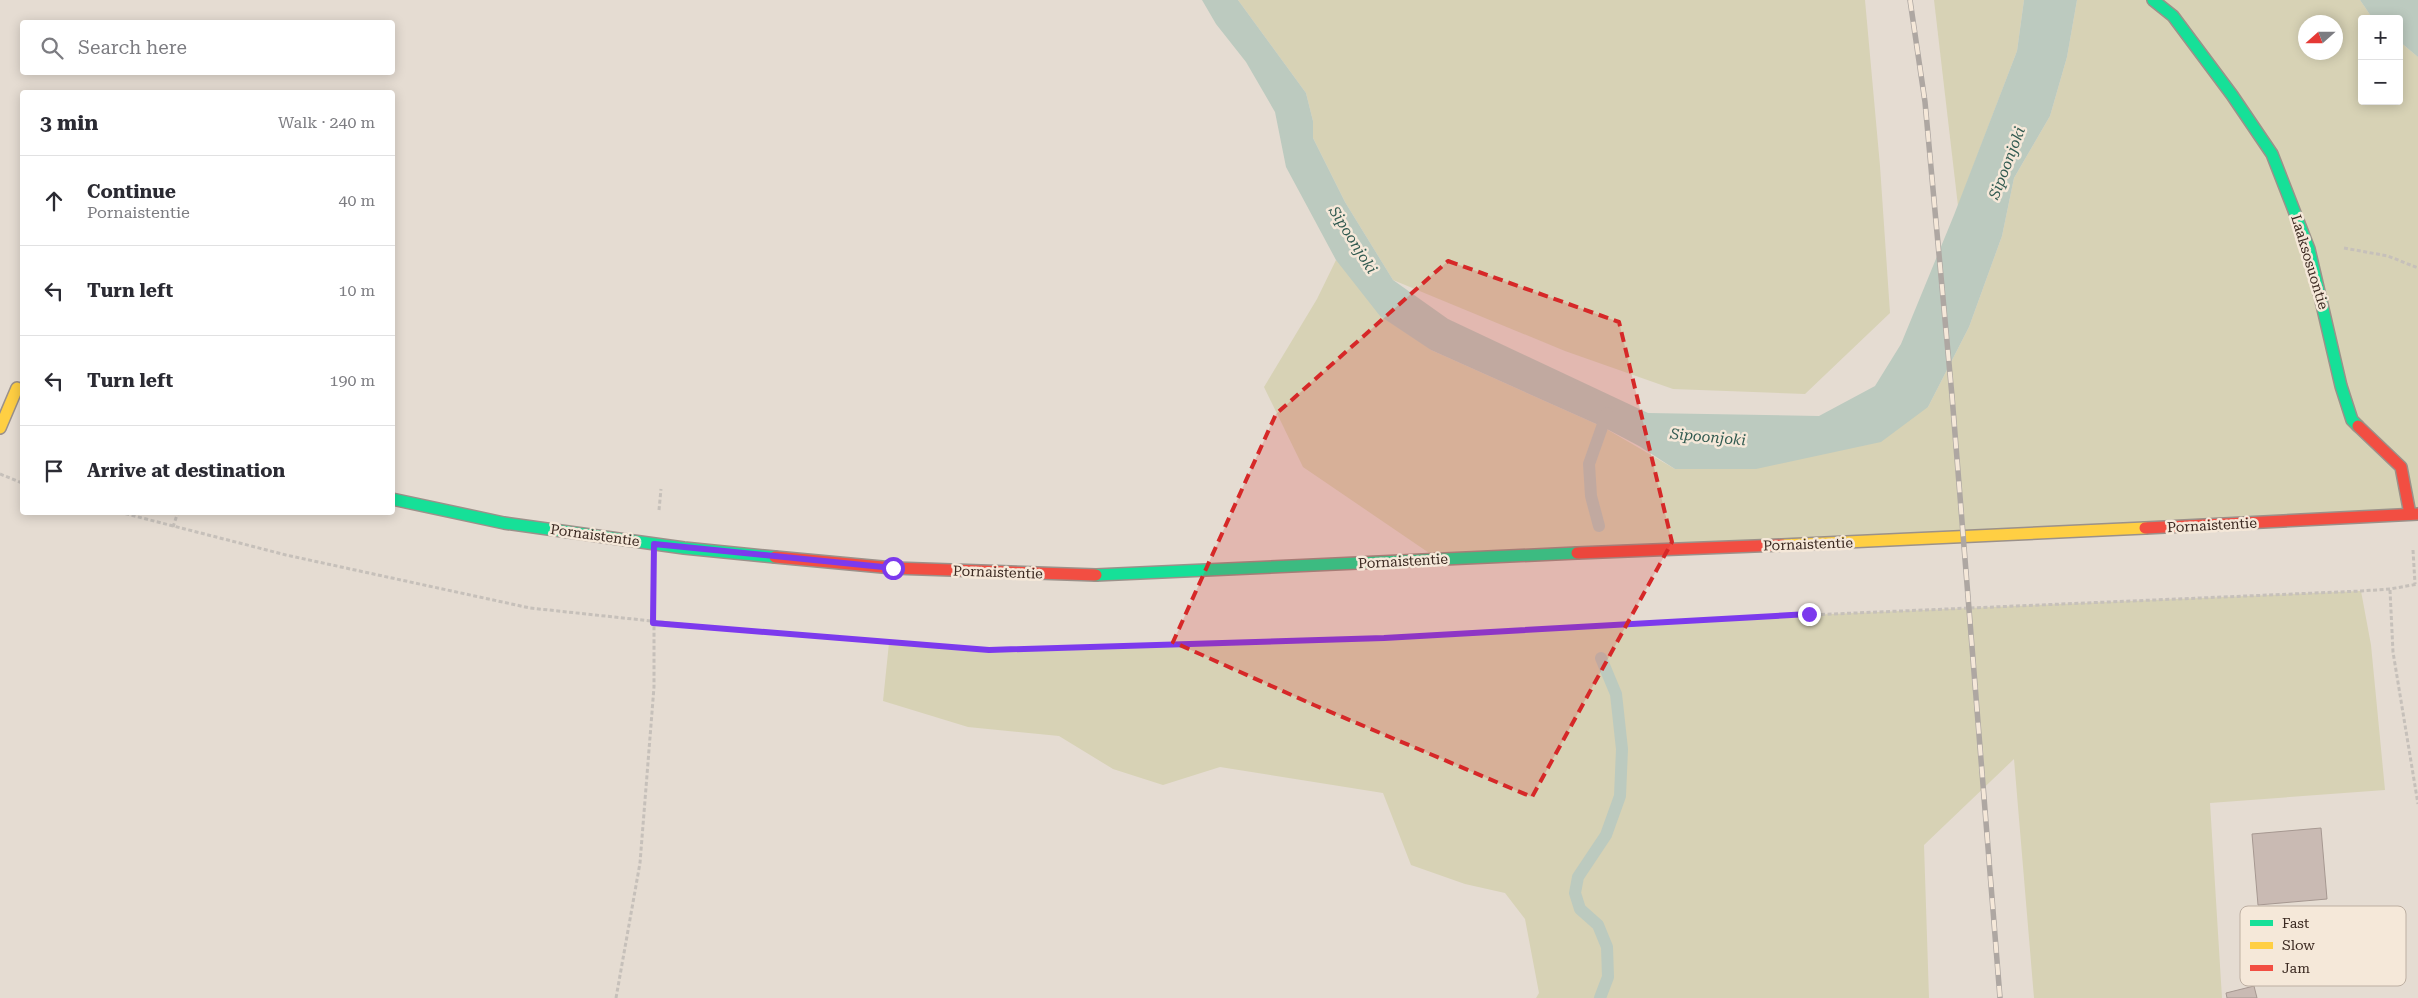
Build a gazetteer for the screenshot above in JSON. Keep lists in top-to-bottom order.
{
  "streets": {
    "street": ["Laaksosuontie", "Pornaistentie"]
  },
  "crossings": [
    ["Laaksosuontie", "Pornaistentie"]
  ],
  "water": ["Sipoonjoki"],
  "legend": ["Fast", "Slow", "Jam"],
  "north": "left",
  "page": {
    "map_buttons": ["+", "−"],
    "search": "Search here",
    "heading": ["3 min", "Walk · 240 m"],
    "list": [
      ["Continue", "Pornaistentie", "40 m"],
      ["Turn left", "10 m"],
      ["Turn left", "190 m"],
      "Arrive at destination"
    ]
  }
}
